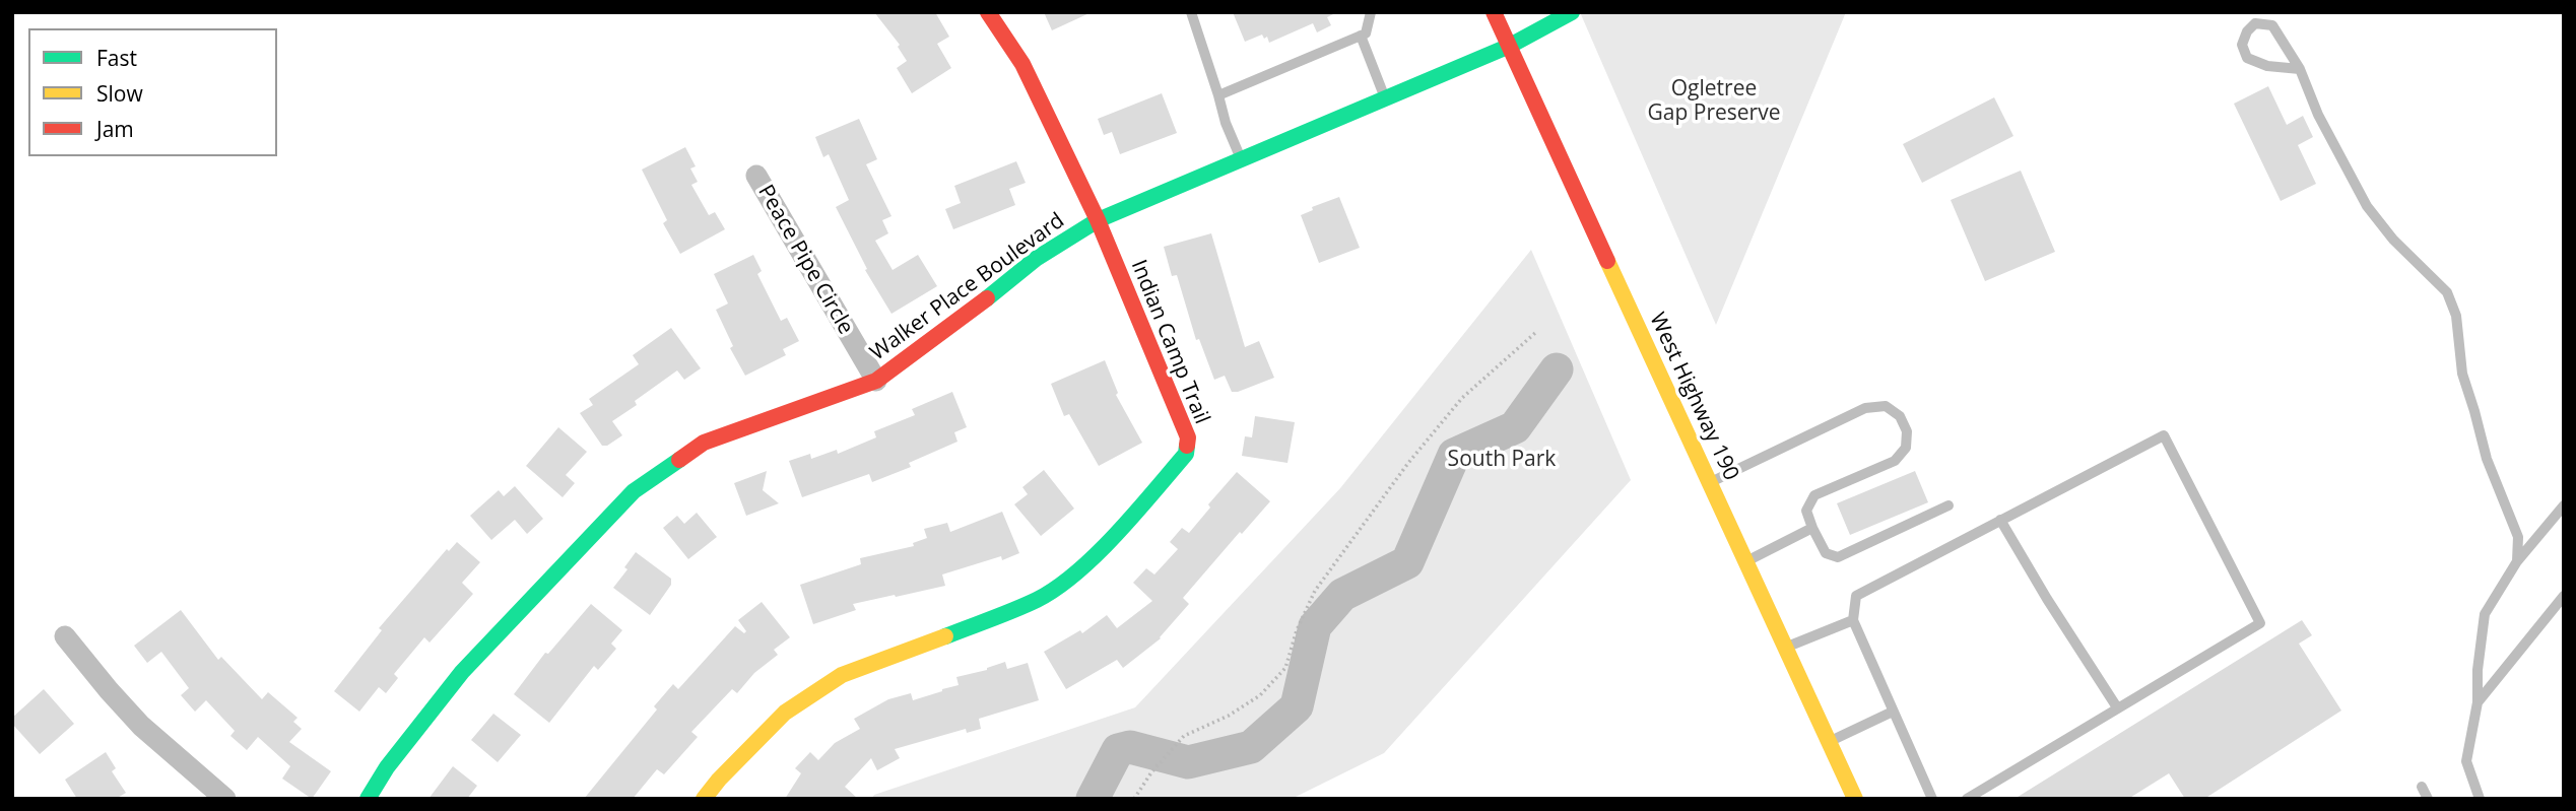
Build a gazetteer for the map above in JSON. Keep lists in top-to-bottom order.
{
  "streets": {
    "street": [
      "Peace Pipe Circle",
      "Walker Place Boulevard",
      "Indian Camp Trail",
      "West Highway 190"
    ]
  },
  "crossings": [
    ["Peace Pipe Circle", "Walker Place Boulevard"],
    ["Walker Place Boulevard", "Indian Camp Trail"],
    ["Walker Place Boulevard", "West Highway 190"]
  ],
  "parks": ["Ogletree Gap Preserve", "South Park"],
  "legend": ["Fast", "Slow", "Jam"]
}
